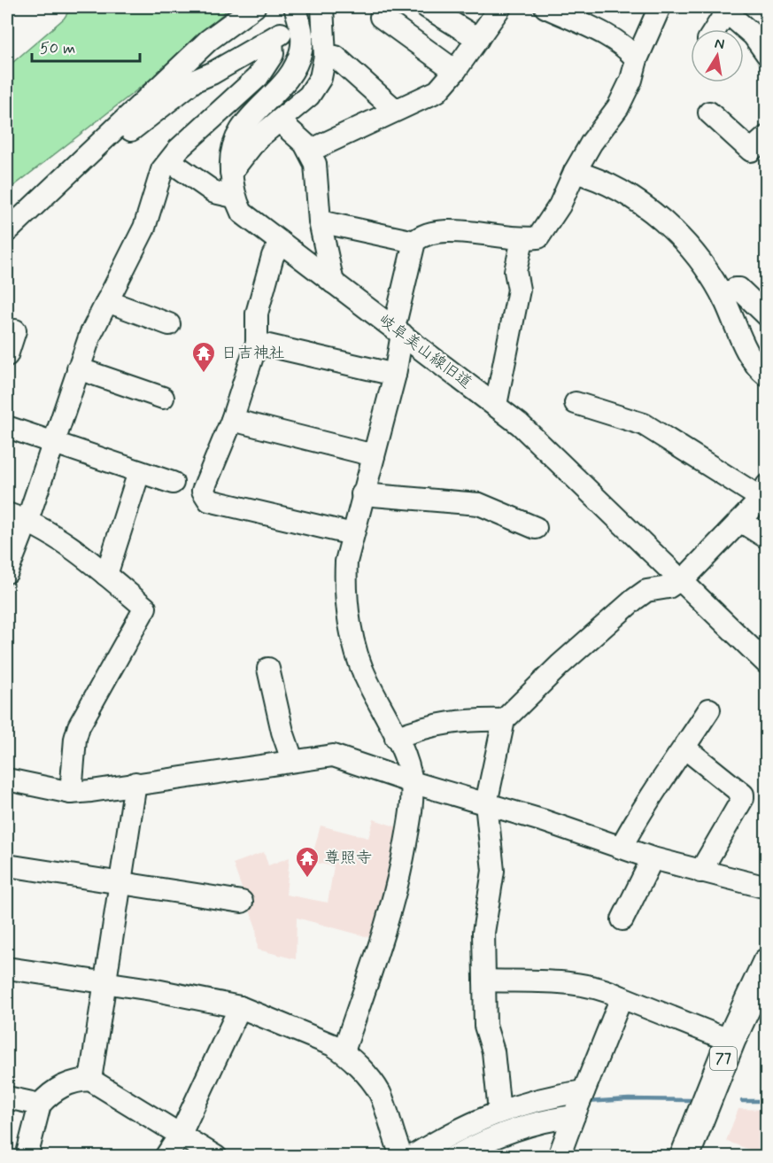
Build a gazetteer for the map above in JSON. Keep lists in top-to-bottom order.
{
  "streets": {
    "main road": ["77"],
    "street": ["岐阜美山線旧道"]
  },
  "places": {
    "temple": ["日吉神社", "尊照寺"]
  },
  "scale_bar": "50 m",
  "north": "top"
}
